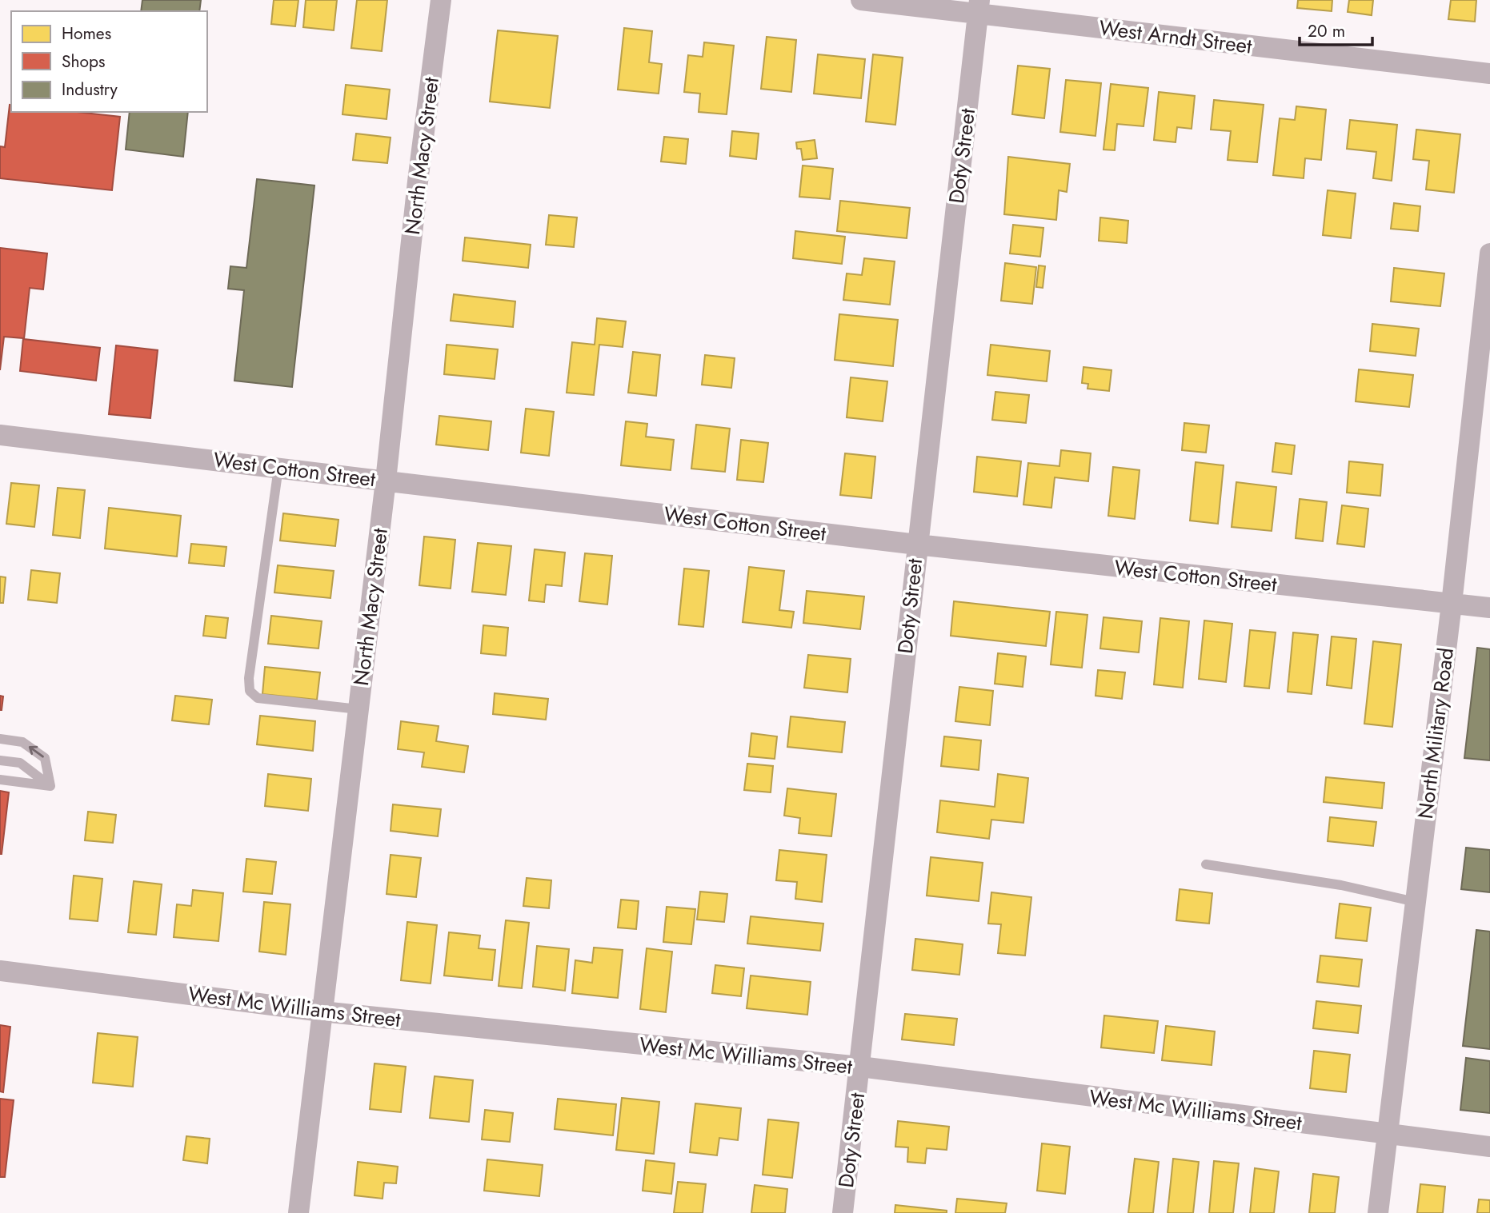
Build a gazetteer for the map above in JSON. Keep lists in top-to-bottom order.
{
  "streets": {
    "street": [
      "West Arndt Street",
      "North Macy Street",
      "Doty Street",
      "West Cotton Street",
      "North Military Road",
      "West Mc Williams Street"
    ]
  },
  "crossings": [
    ["West Arndt Street", "Doty Street"],
    ["North Macy Street", "West Cotton Street"],
    ["North Macy Street", "West Mc Williams Street"],
    ["Doty Street", "West Cotton Street"],
    ["Doty Street", "West Mc Williams Street"],
    ["West Cotton Street", "North Military Road"],
    ["North Military Road", "West Mc Williams Street"]
  ],
  "legend": ["Homes", "Shops", "Industry"],
  "scale_bar": "20 m"
}
